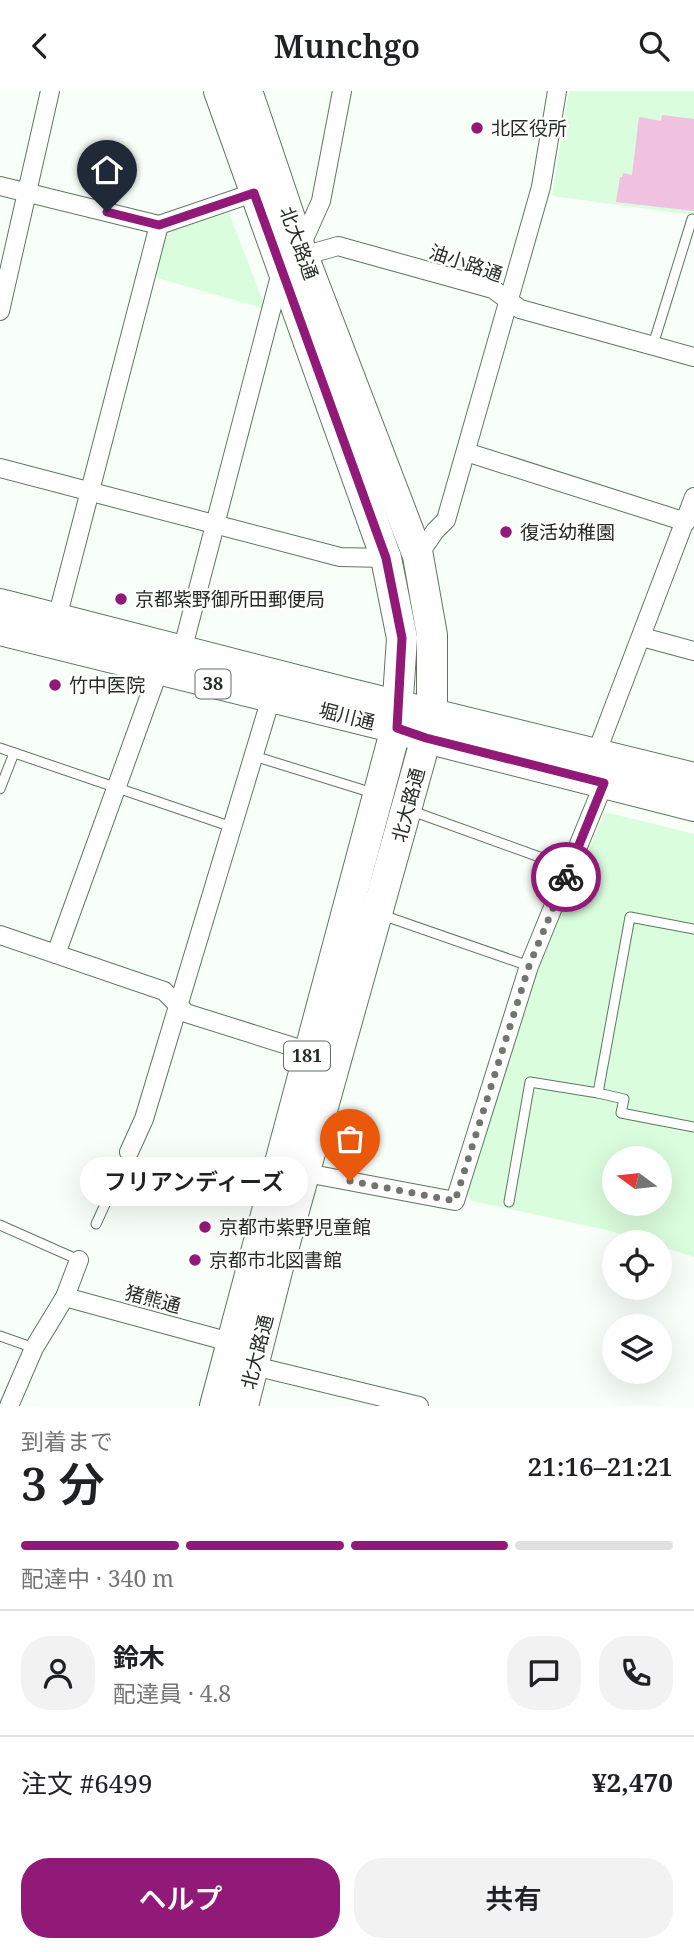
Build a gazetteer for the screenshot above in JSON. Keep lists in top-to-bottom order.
{
  "streets": {
    "main road": [
      "北大路通",
      "38",
      "堀川通",
      "181"
    ],
    "street": ["油小路通", "猪熊通"]
  },
  "crossings": [
    ["北大路通", "油小路通"],
    ["北大路通", "堀川通"],
    ["北大路通", "猪熊通"]
  ],
  "places": [
    "北区役所",
    "復活幼稚園",
    "京都紫野御所田郵便局",
    "竹中医院",
    "フリアンディーズ",
    "京都市紫野児童館",
    "京都市北図書館"
  ],
  "north": "left",
  "page": {
    "header": "Munchgo",
    "bubble": "フリアンディーズ",
    "heading": ["3 分", "到着まで", "21:16–21:21"],
    "panel": [
      "鈴木",
      "配達員 · 4.8",
      "注文 #6499",
      "¥2,470"
    ],
    "bar": "配達中 · 340 m",
    "buttons": ["ヘルプ", "共有"]
  }
}
